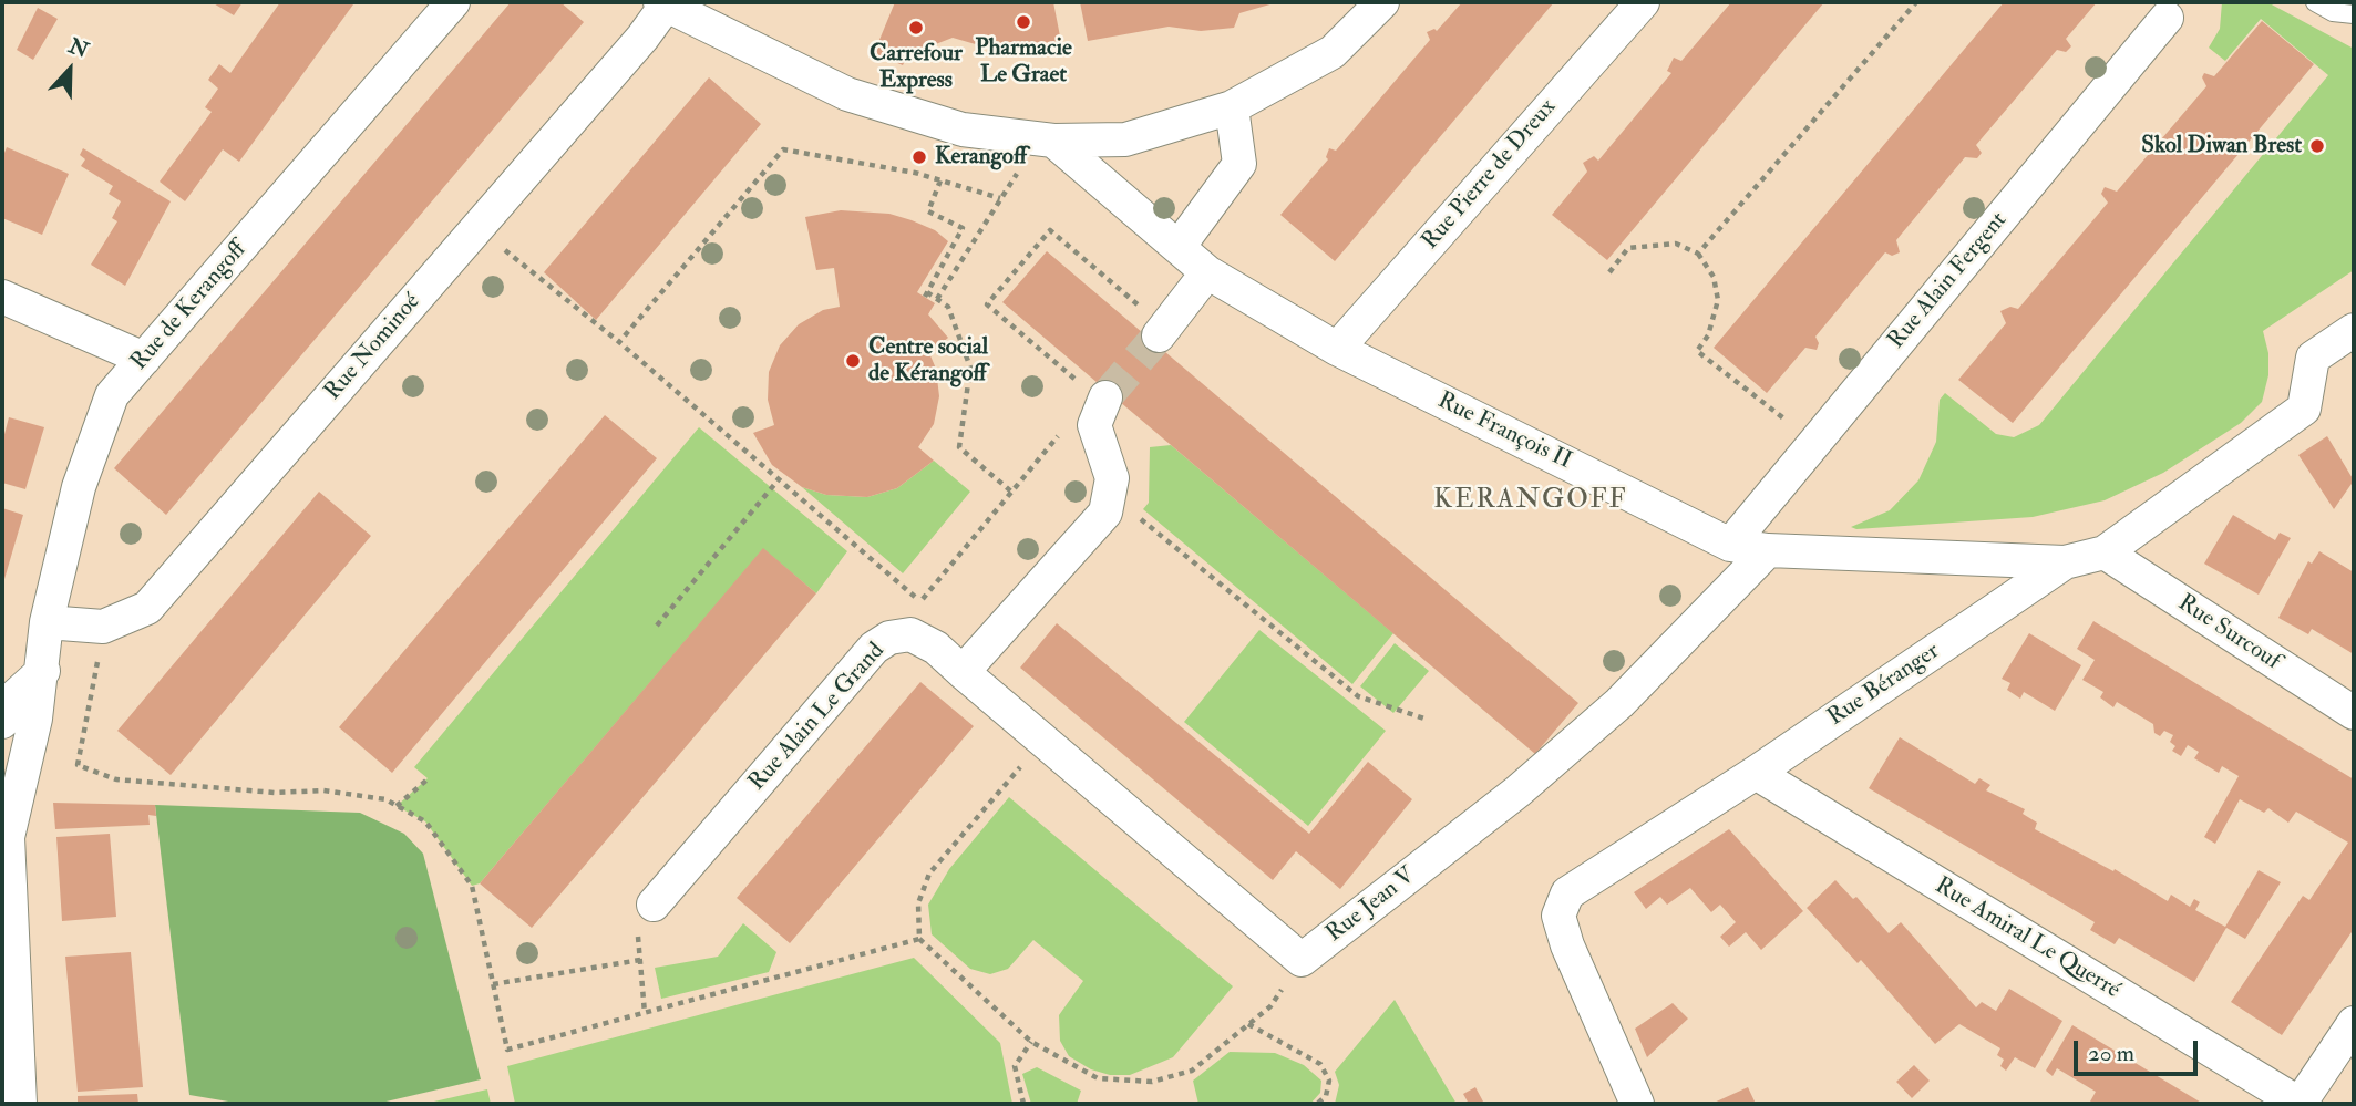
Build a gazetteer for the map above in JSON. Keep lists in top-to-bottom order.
{
  "streets": {
    "street": [
      "Rue Pierre de Dreux",
      "Rue Alain Fergent",
      "Rue de Kerangoff",
      "Rue Nominoé",
      "Rue François II",
      "Rue Surcouf",
      "Rue Béranger",
      "Rue Alain Le Grand",
      "Rue Jean V",
      "Rue Amiral Le Querré"
    ]
  },
  "crossings": [
    ["Rue Pierre de Dreux", "Rue François II"],
    ["Rue Alain Fergent", "Rue François II"],
    ["Rue de Kerangoff", "Rue Nominoé"],
    ["Rue François II", "Rue Béranger"],
    ["Rue François II", "Rue Jean V"],
    ["Rue Surcouf", "Rue Béranger"],
    ["Rue Béranger", "Rue Amiral Le Querré"]
  ],
  "districts": ["KERANGOFF"],
  "places": [
    "Pharmacie Le Graet",
    "Carrefour Express",
    "Skol Diwan Brest",
    "Kerangoff",
    "Centre social de Kérangoff"
  ],
  "scale_bar": "20 m",
  "north": "top"
}
